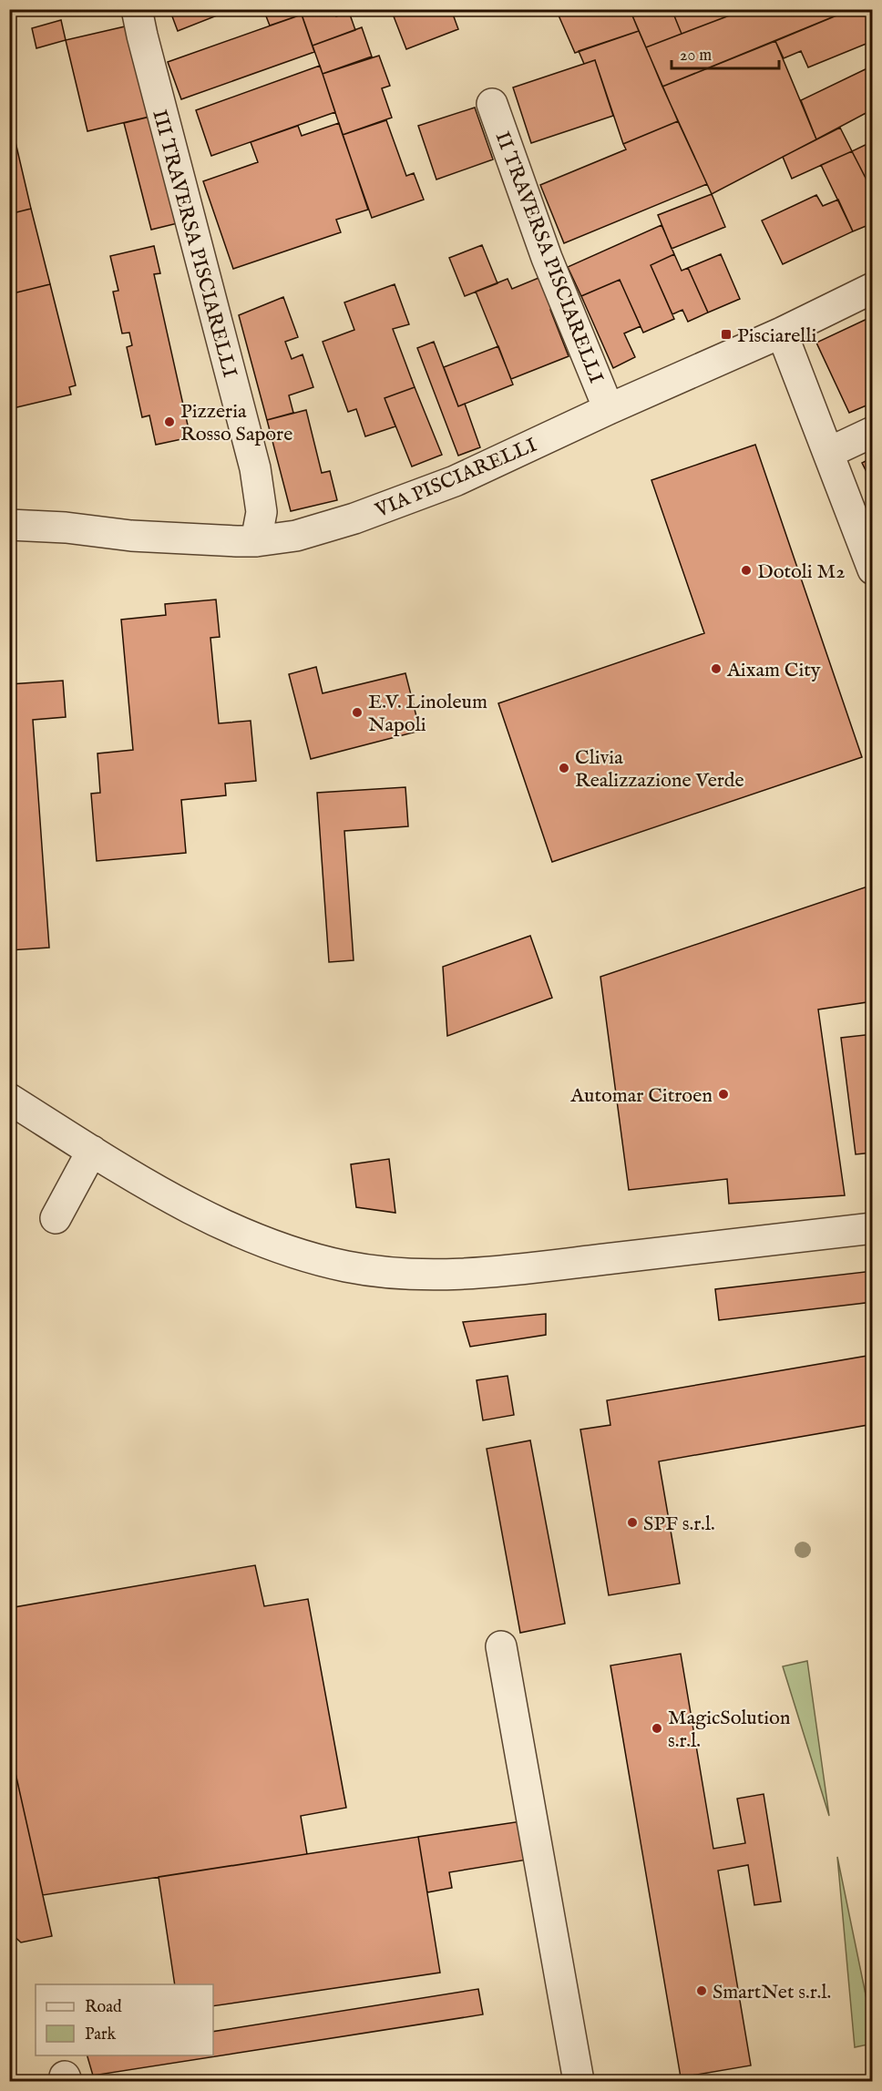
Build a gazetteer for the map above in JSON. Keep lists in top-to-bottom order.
{
  "streets": {
    "street": ["III TRAVERSA PISCIARELLI", "II TRAVERSA PISCIARELLI", "VIA PISCIARELLI"]
  },
  "crossings": [
    ["III TRAVERSA PISCIARELLI", "VIA PISCIARELLI"],
    ["II TRAVERSA PISCIARELLI", "VIA PISCIARELLI"]
  ],
  "places": {
    "transit": ["Pisciarelli"],
    "other": [
      "Pizzeria Rosso Sapore",
      "Dotoli M2",
      "Aixam City",
      "E.V. Linoleum Napoli",
      "Clivia Realizzazione Verde",
      "Automar Citroen",
      "SPF s.r.l.",
      "MagicSolution s.r.l.",
      "SmartNet s.r.l."
    ]
  },
  "legend": ["Road", "Park"],
  "scale_bar": "20 m"
}
